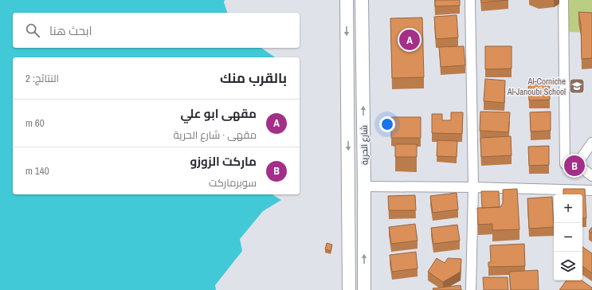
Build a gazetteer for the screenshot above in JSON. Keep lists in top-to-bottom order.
{
  "streets": {
    "street": ["شارع الحرية"]
  },
  "places": {
    "school or university": ["Al-Corniche Al-Janoubi School"]
  },
  "page": {
    "search": "ابحث هنا",
    "pins": ["A", "B"],
    "heading": ["بالقرب منك", "النتائج: 2"],
    "list": [
      {
        "mark": "A",
        "name": "مقهى ابو علي",
        "note": "مقهى · شارع الحرية",
        "value": "60 m"
      },
      {
        "mark": "B",
        "name": "ماركت الزوزو",
        "note": "سوبرماركت",
        "value": "140 m"
      }
    ],
    "map_buttons": ["+", "−"]
  }
}
